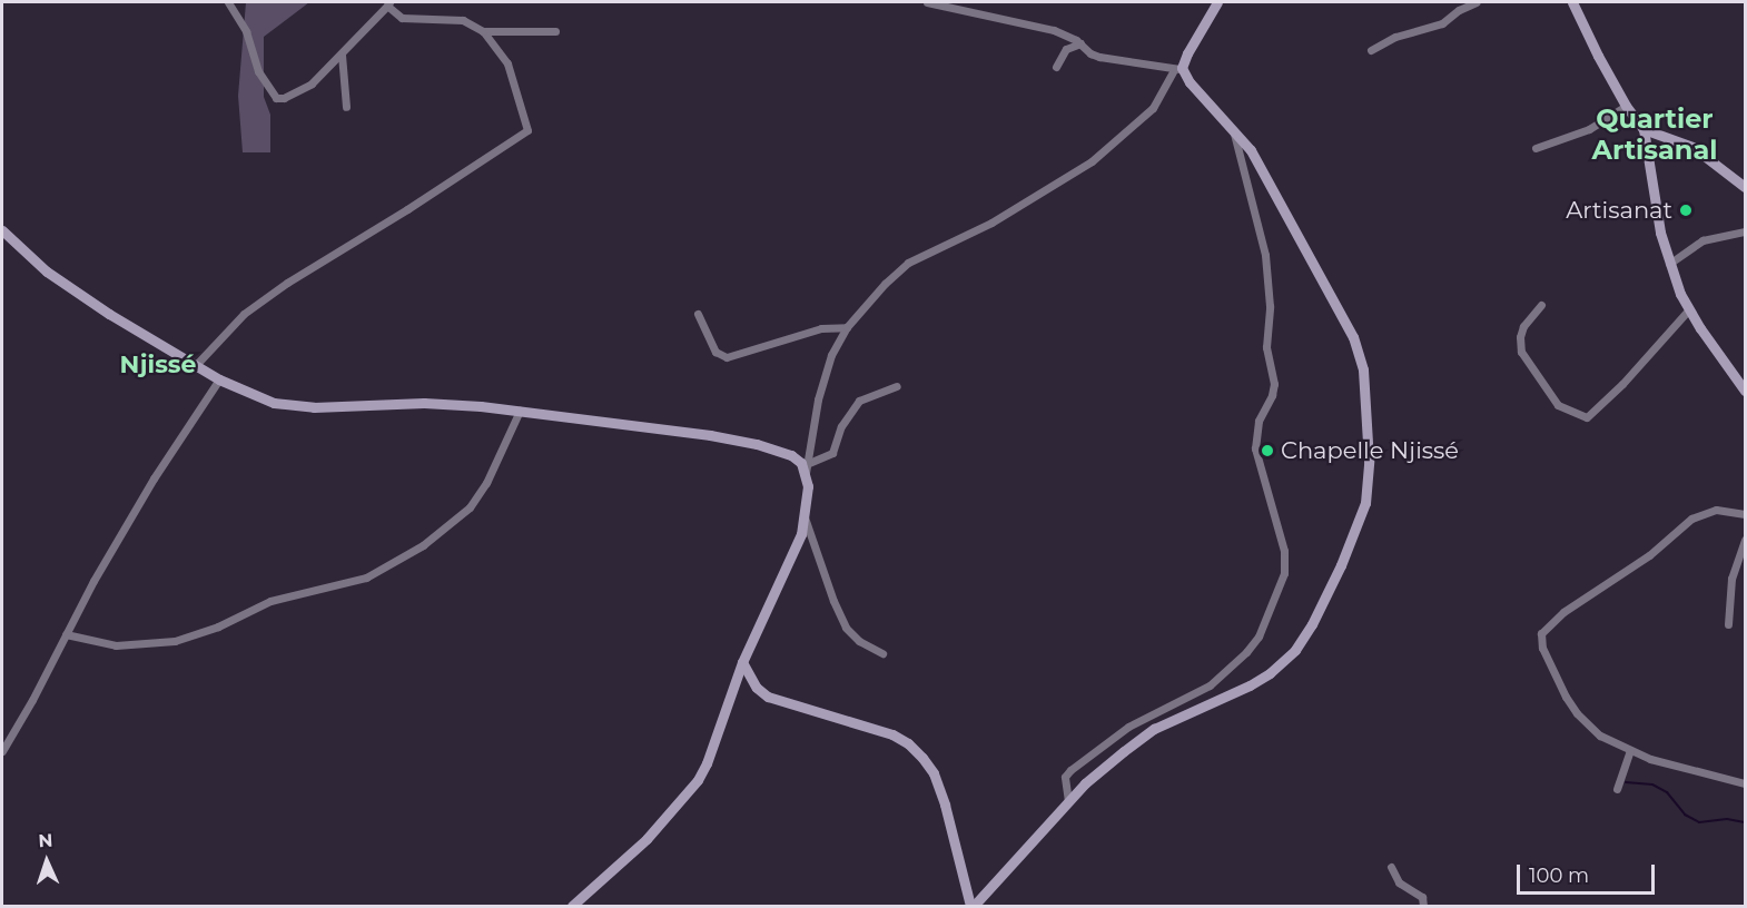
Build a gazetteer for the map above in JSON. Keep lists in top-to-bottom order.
{
  "districts": ["Quartier Artisanal", "Njissé"],
  "places": ["Artisanat", "Chapelle Njissé"],
  "scale_bar": "100 m",
  "north": "top"
}
